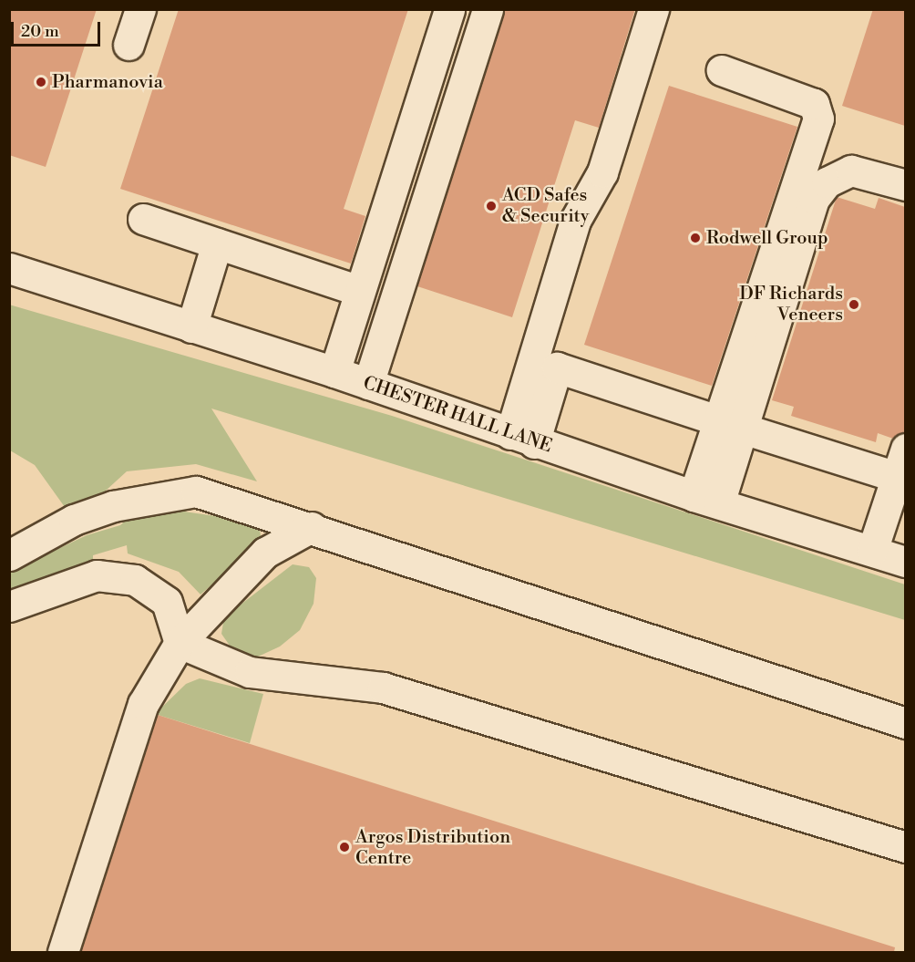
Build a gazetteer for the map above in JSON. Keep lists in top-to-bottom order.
{
  "streets": {
    "street": ["CHESTER HALL LANE"]
  },
  "places": [
    "Pharmanovia",
    "ACD Safes & Security",
    "Rodwell Group",
    "DF Richards Veneers",
    "Argos Distribution Centre"
  ],
  "scale_bar": "20 m"
}
